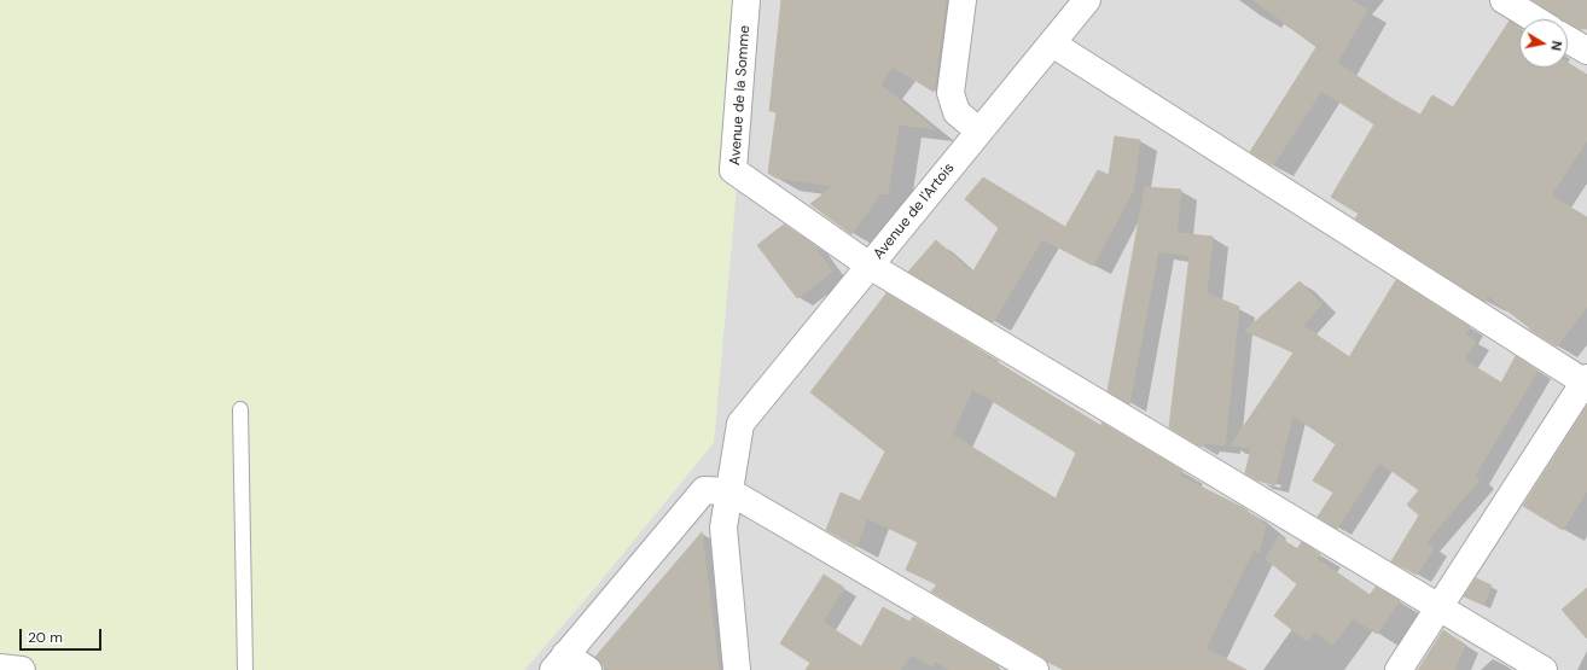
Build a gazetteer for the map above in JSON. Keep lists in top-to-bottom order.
{
  "streets": {
    "street": ["Avenue de la Somme", "Avenue de l'Artois"]
  },
  "crossings": [
    ["Avenue de la Somme", "Avenue de l'Artois"]
  ],
  "scale_bar": "20 m",
  "north": "right"
}
